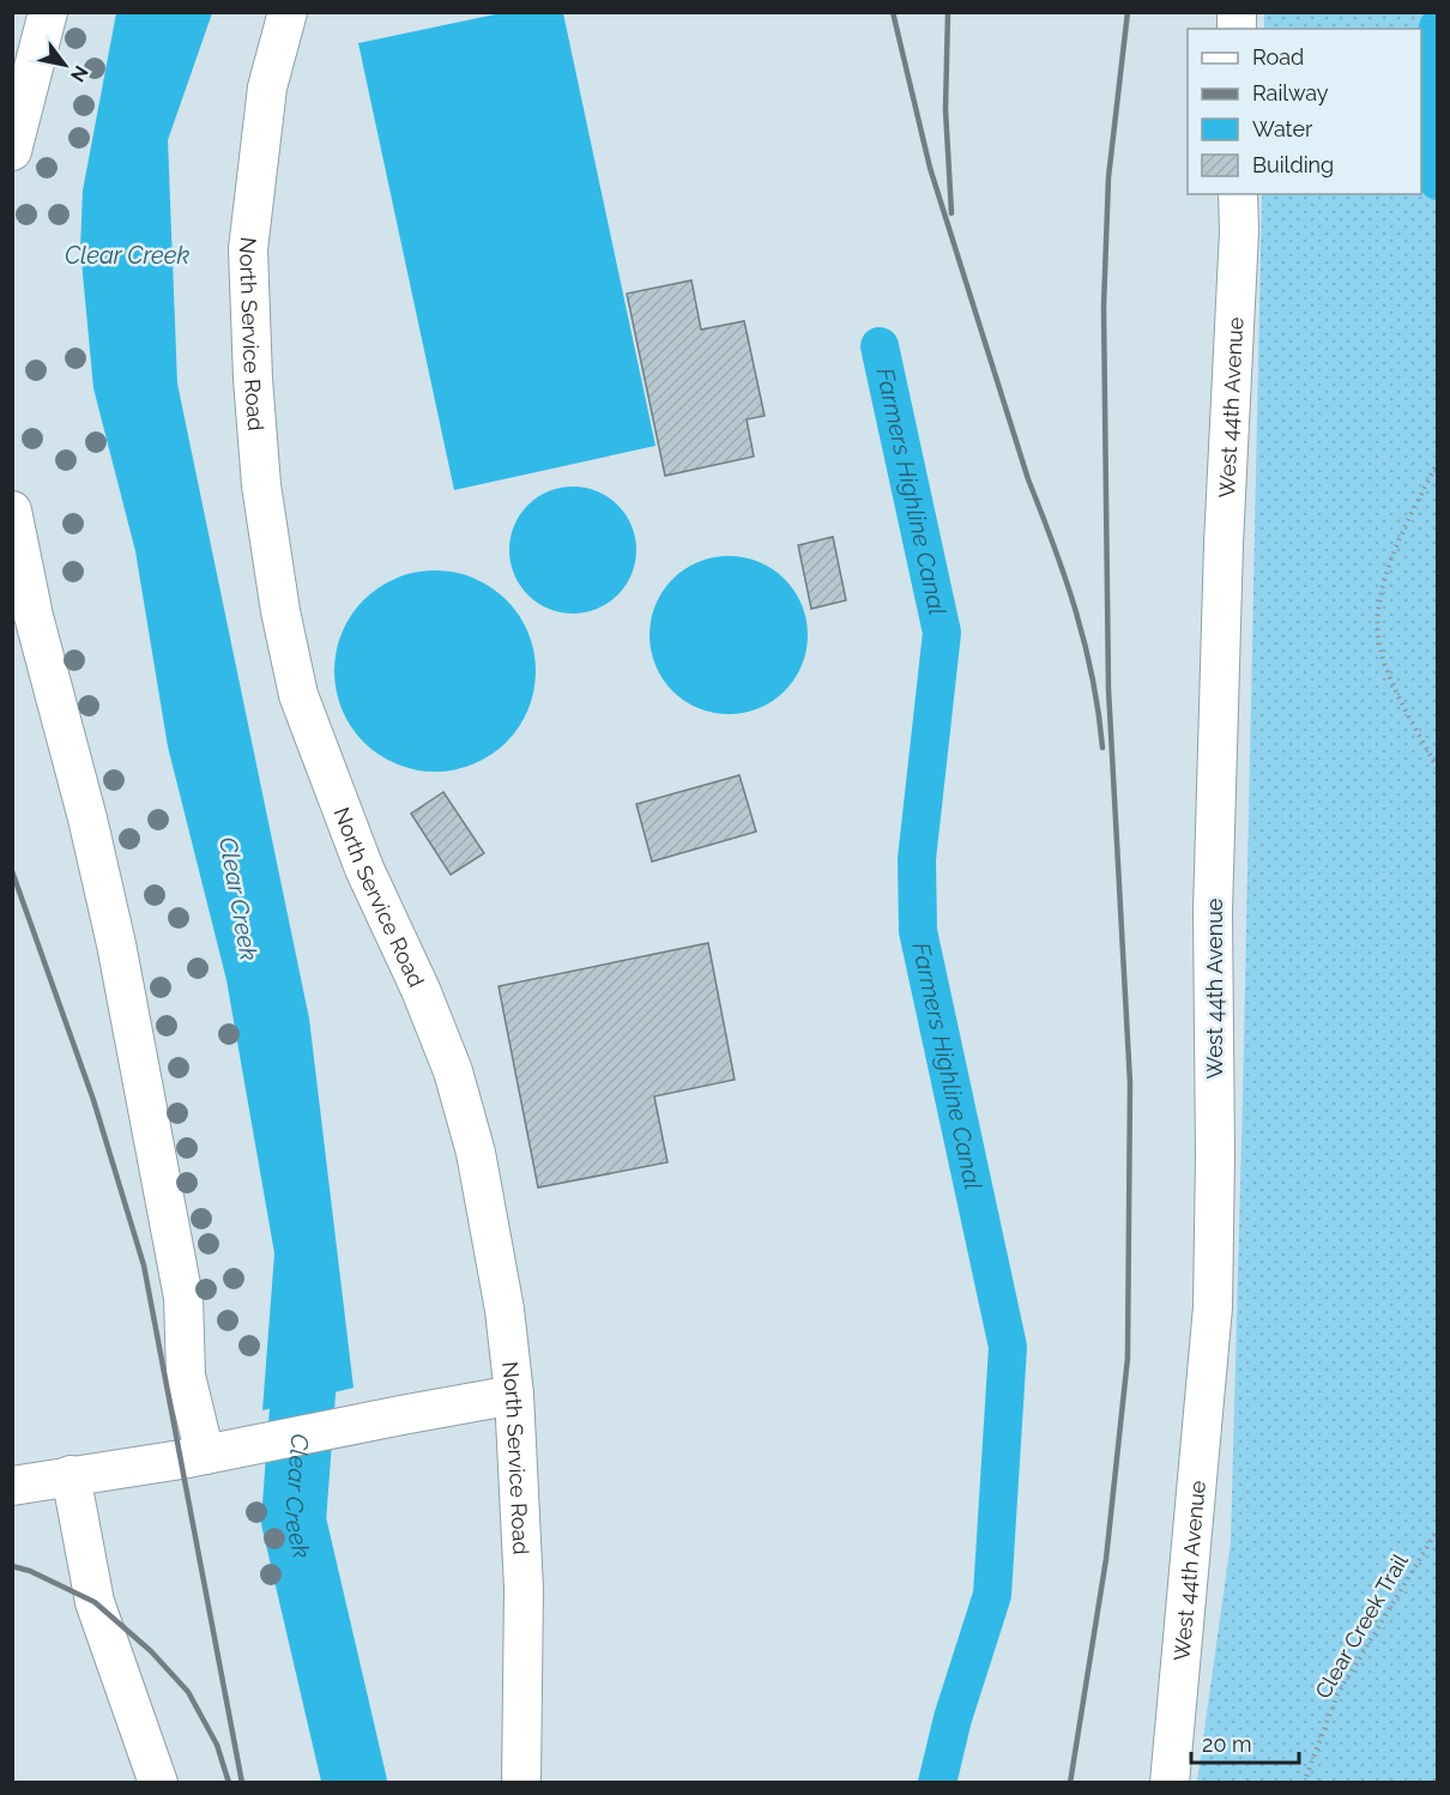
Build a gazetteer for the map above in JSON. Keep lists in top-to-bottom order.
{
  "streets": {
    "street": ["North Service Road", "West 44th Avenue"],
    "path": ["Clear Creek Trail"]
  },
  "water": ["Clear Creek", "Farmers Highline Canal"],
  "legend": [
    "Road",
    "Railway",
    "Water",
    "Building"
  ],
  "scale_bar": "20 m",
  "north": "bottom right"
}
